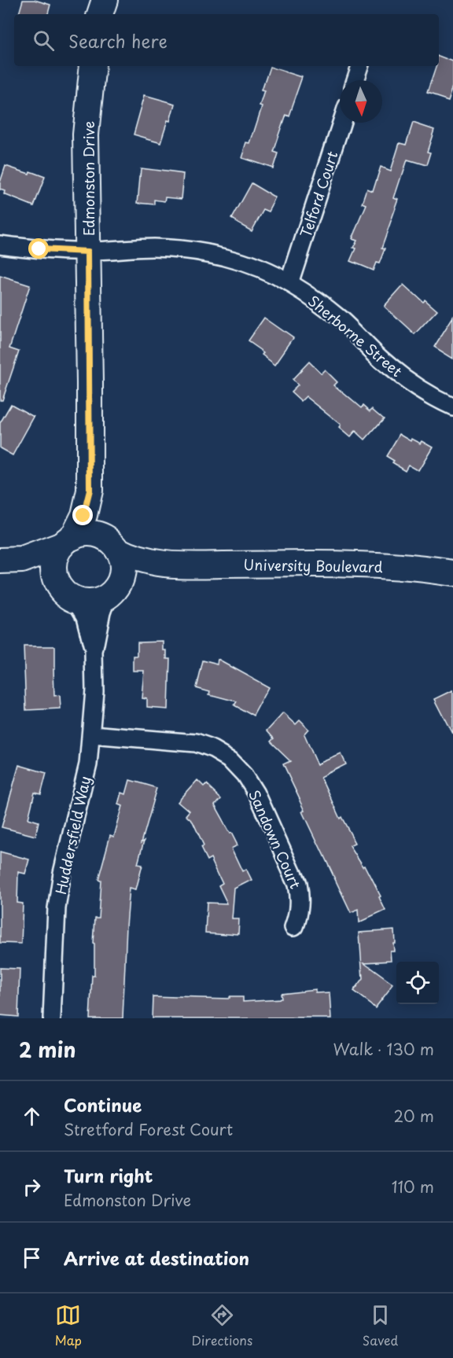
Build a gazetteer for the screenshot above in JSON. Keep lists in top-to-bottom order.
{
  "streets": {
    "street": [
      "Edmonston Drive",
      "Telford Court",
      "Sherborne Street",
      "University Boulevard",
      "Huddersfield Way",
      "Sandown Court"
    ]
  },
  "crossings": [
    ["Edmonston Drive", "Sherborne Street"],
    ["Edmonston Drive", "University Boulevard"],
    ["Edmonston Drive", "Huddersfield Way"],
    ["Telford Court", "Sherborne Street"],
    ["University Boulevard", "Huddersfield Way"],
    ["Huddersfield Way", "Sandown Court"]
  ],
  "north": "bottom",
  "page": {
    "search": "Search here",
    "heading": ["2 min", "Walk · 130 m"],
    "list": [
      ["Continue", "Stretford Forest Court", "20 m"],
      ["Turn right", "Edmonston Drive", "110 m"],
      "Arrive at destination"
    ],
    "nav": ["Map", "Directions", "Saved"]
  }
}
